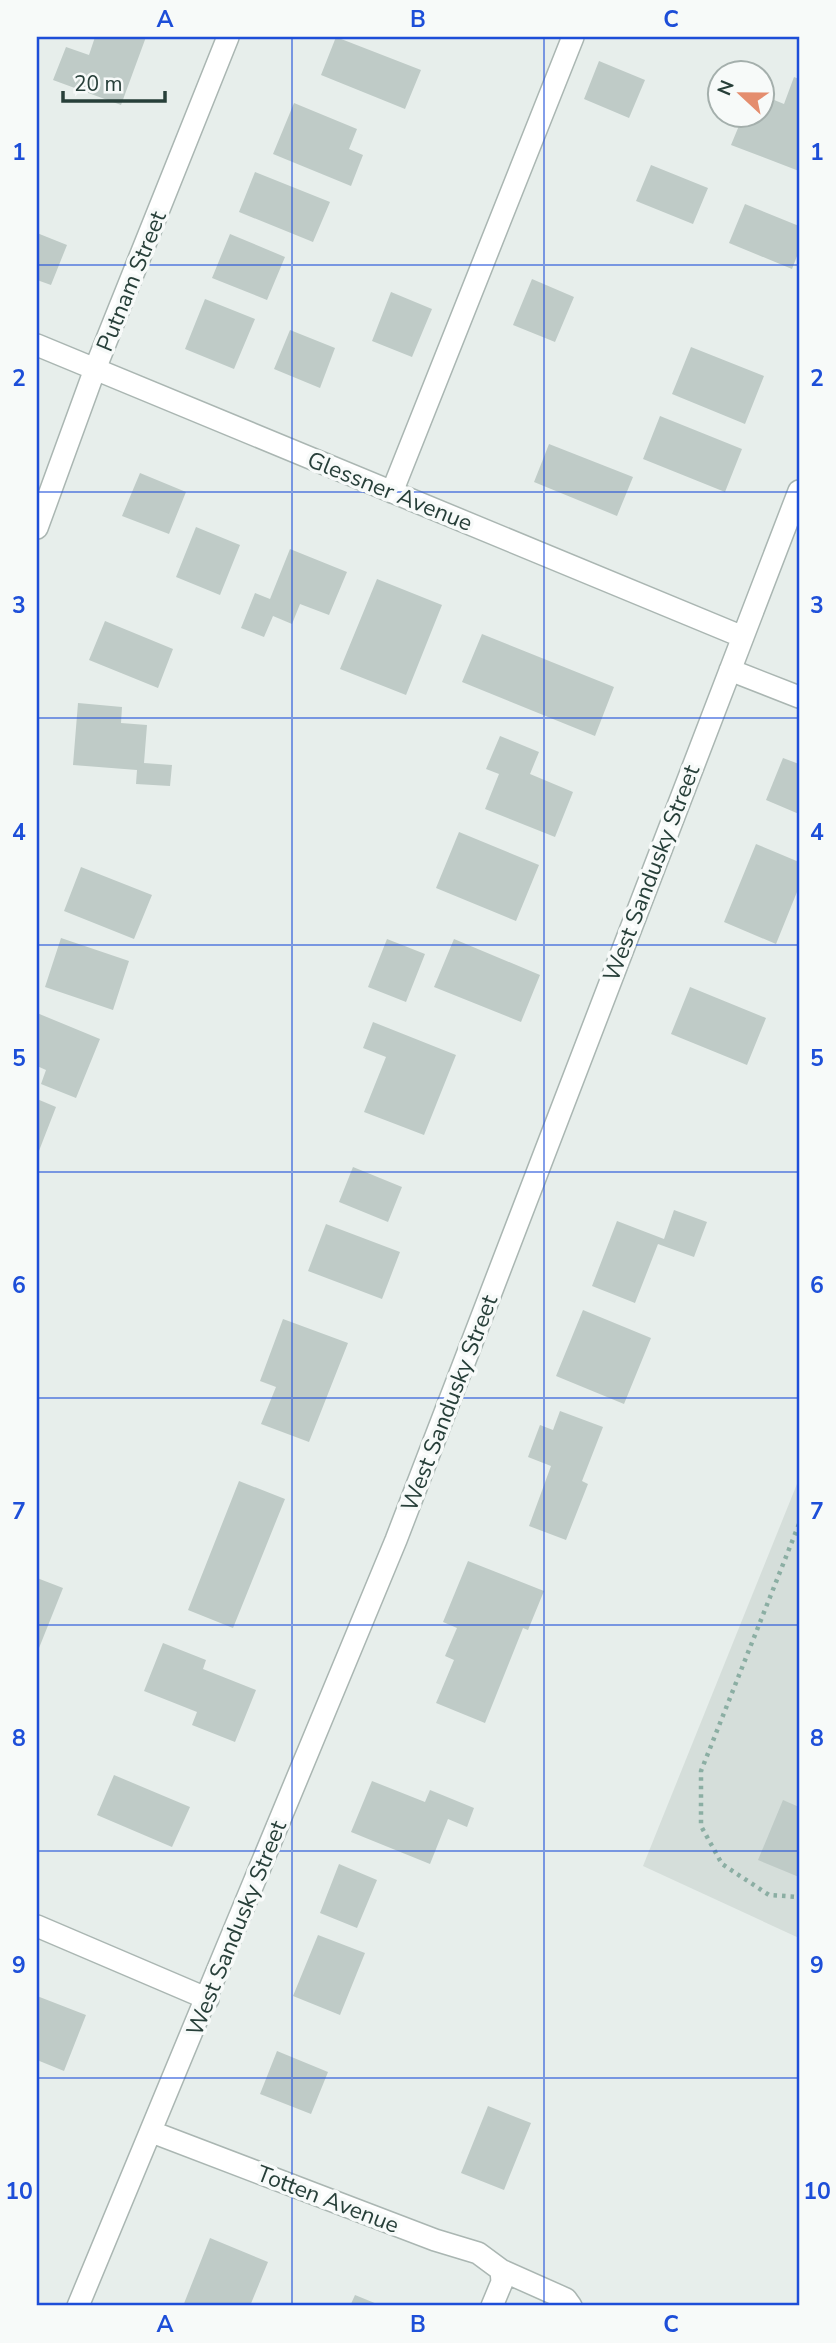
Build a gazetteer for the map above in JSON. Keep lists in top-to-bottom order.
{
  "streets": {
    "street": [
      "Putnam Street",
      "Glessner Avenue",
      "West Sandusky Street",
      "Totten Avenue"
    ]
  },
  "crossings": [
    ["Putnam Street", "Glessner Avenue"],
    ["Glessner Avenue", "West Sandusky Street"],
    ["West Sandusky Street", "Totten Avenue"]
  ],
  "scale_bar": "20 m",
  "north": "left",
  "grid": {
    "columns": ["A", "B", "C"],
    "rows": [
      "1",
      "2",
      "3",
      "4",
      "5",
      "6",
      "7",
      "8",
      "9",
      "10"
    ]
  }
}
